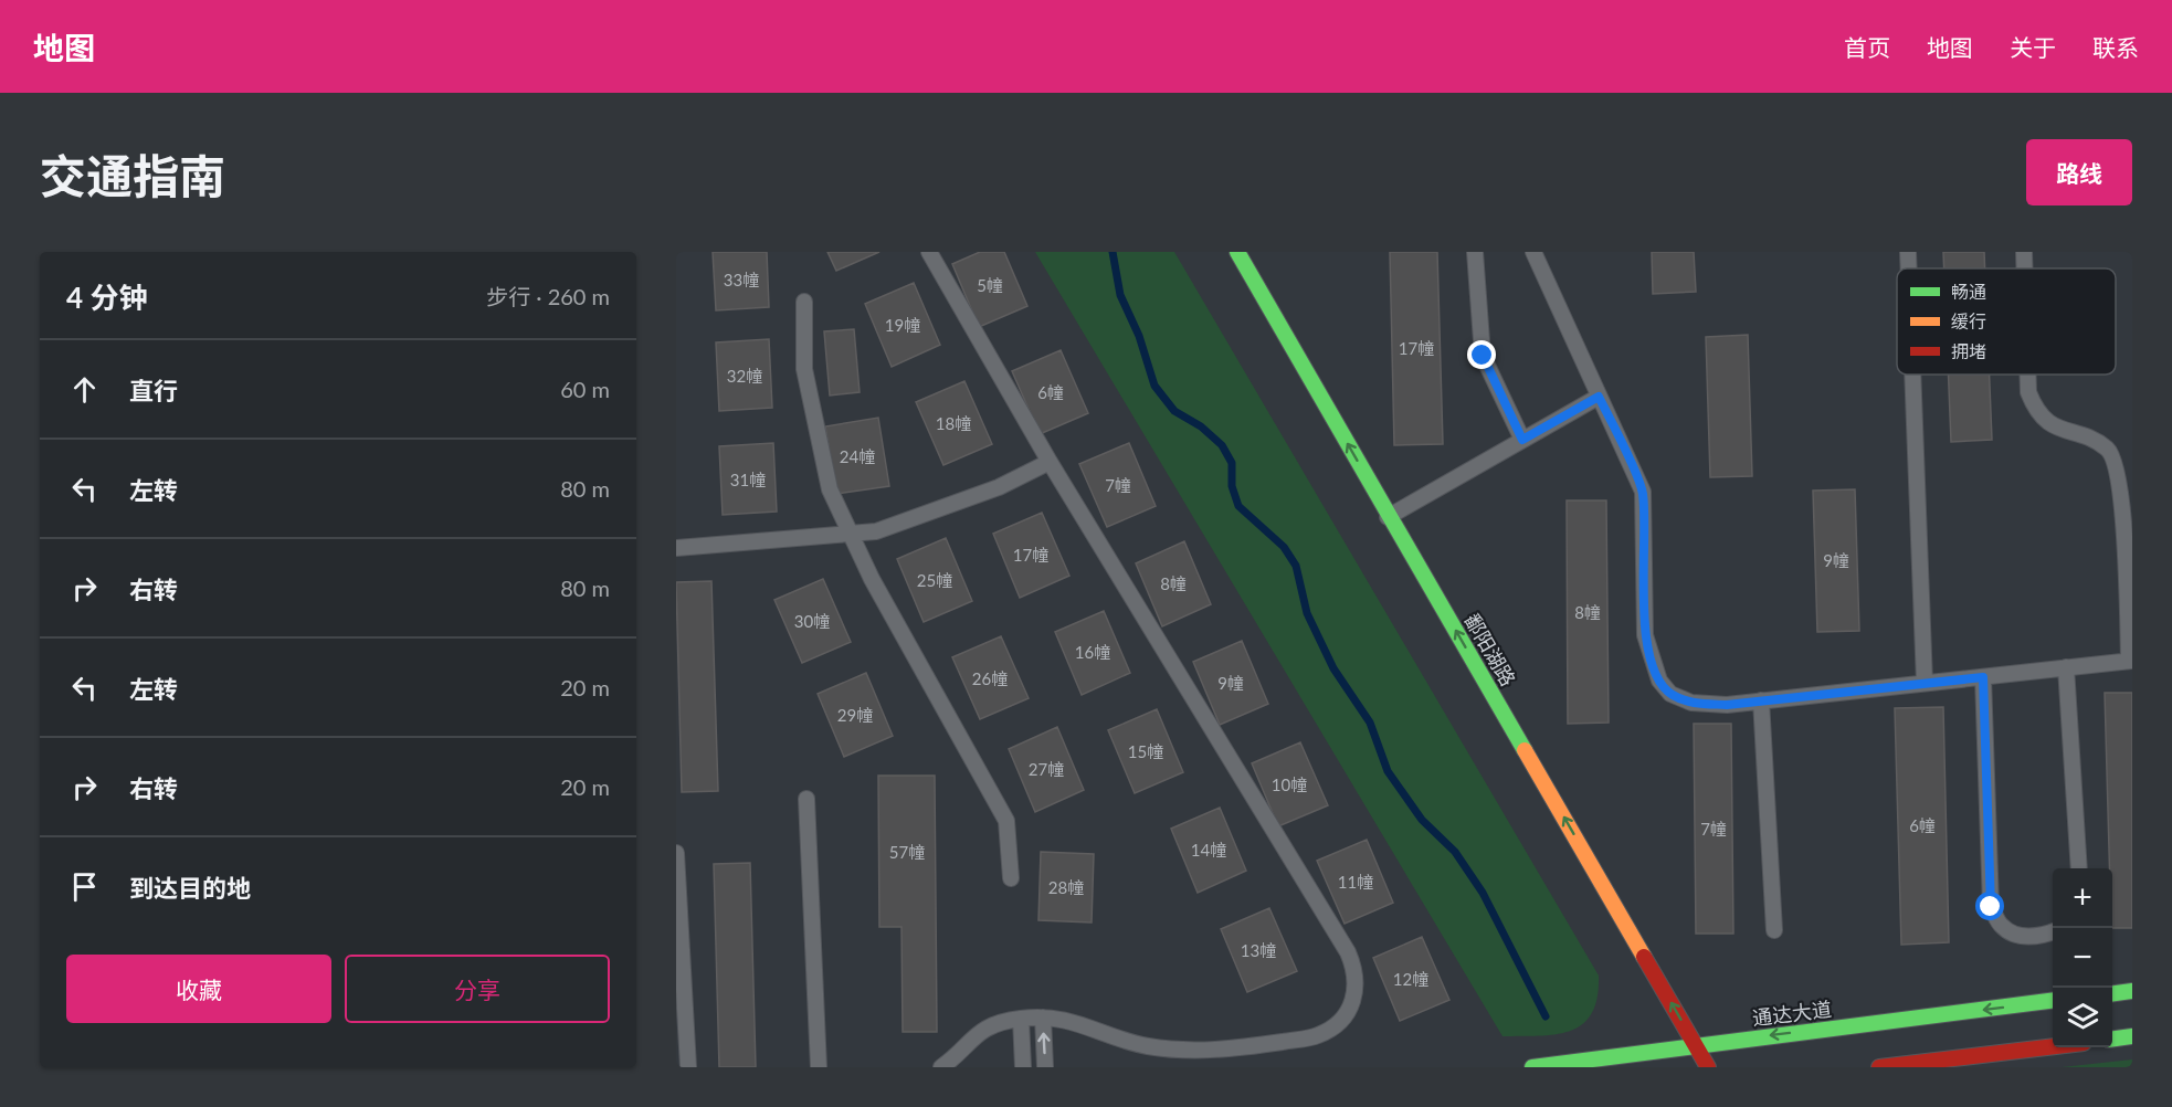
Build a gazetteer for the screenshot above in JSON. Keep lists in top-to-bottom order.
{
  "streets": {
    "street": ["鄱阳湖路", "通达大道"]
  },
  "crossings": [
    ["鄱阳湖路", "通达大道"]
  ],
  "one_way": ["鄱阳湖路"],
  "house_numbers": [
    "33幢",
    "5幢",
    "19幢",
    "17幢",
    "32幢",
    "6幢",
    "18幢",
    "24幢",
    "31幢",
    "7幢",
    "17幢",
    "9幢",
    "25幢",
    "8幢",
    "8幢",
    "30幢",
    "16幢",
    "26幢",
    "9幢",
    "29幢",
    "15幢",
    "27幢",
    "10幢",
    "6幢",
    "7幢",
    "14幢",
    "57幢",
    "11幢",
    "28幢",
    "13幢",
    "12幢"
  ],
  "legend": ["畅通", "缓行", "拥堵"],
  "page": {
    "header": "地图",
    "nav": [
      "首页",
      "地图",
      "关于",
      "联系"
    ],
    "title": "交通指南",
    "buttons": [
      "路线",
      ["收藏", "分享"]
    ],
    "heading": ["4 分钟", "步行 · 260 m"],
    "list": [
      ["直行", "60 m"],
      ["左转", "80 m"],
      ["右转", "80 m"],
      ["左转", "20 m"],
      ["右转", "20 m"],
      "到达目的地"
    ],
    "map_buttons": ["+", "−"]
  }
}
